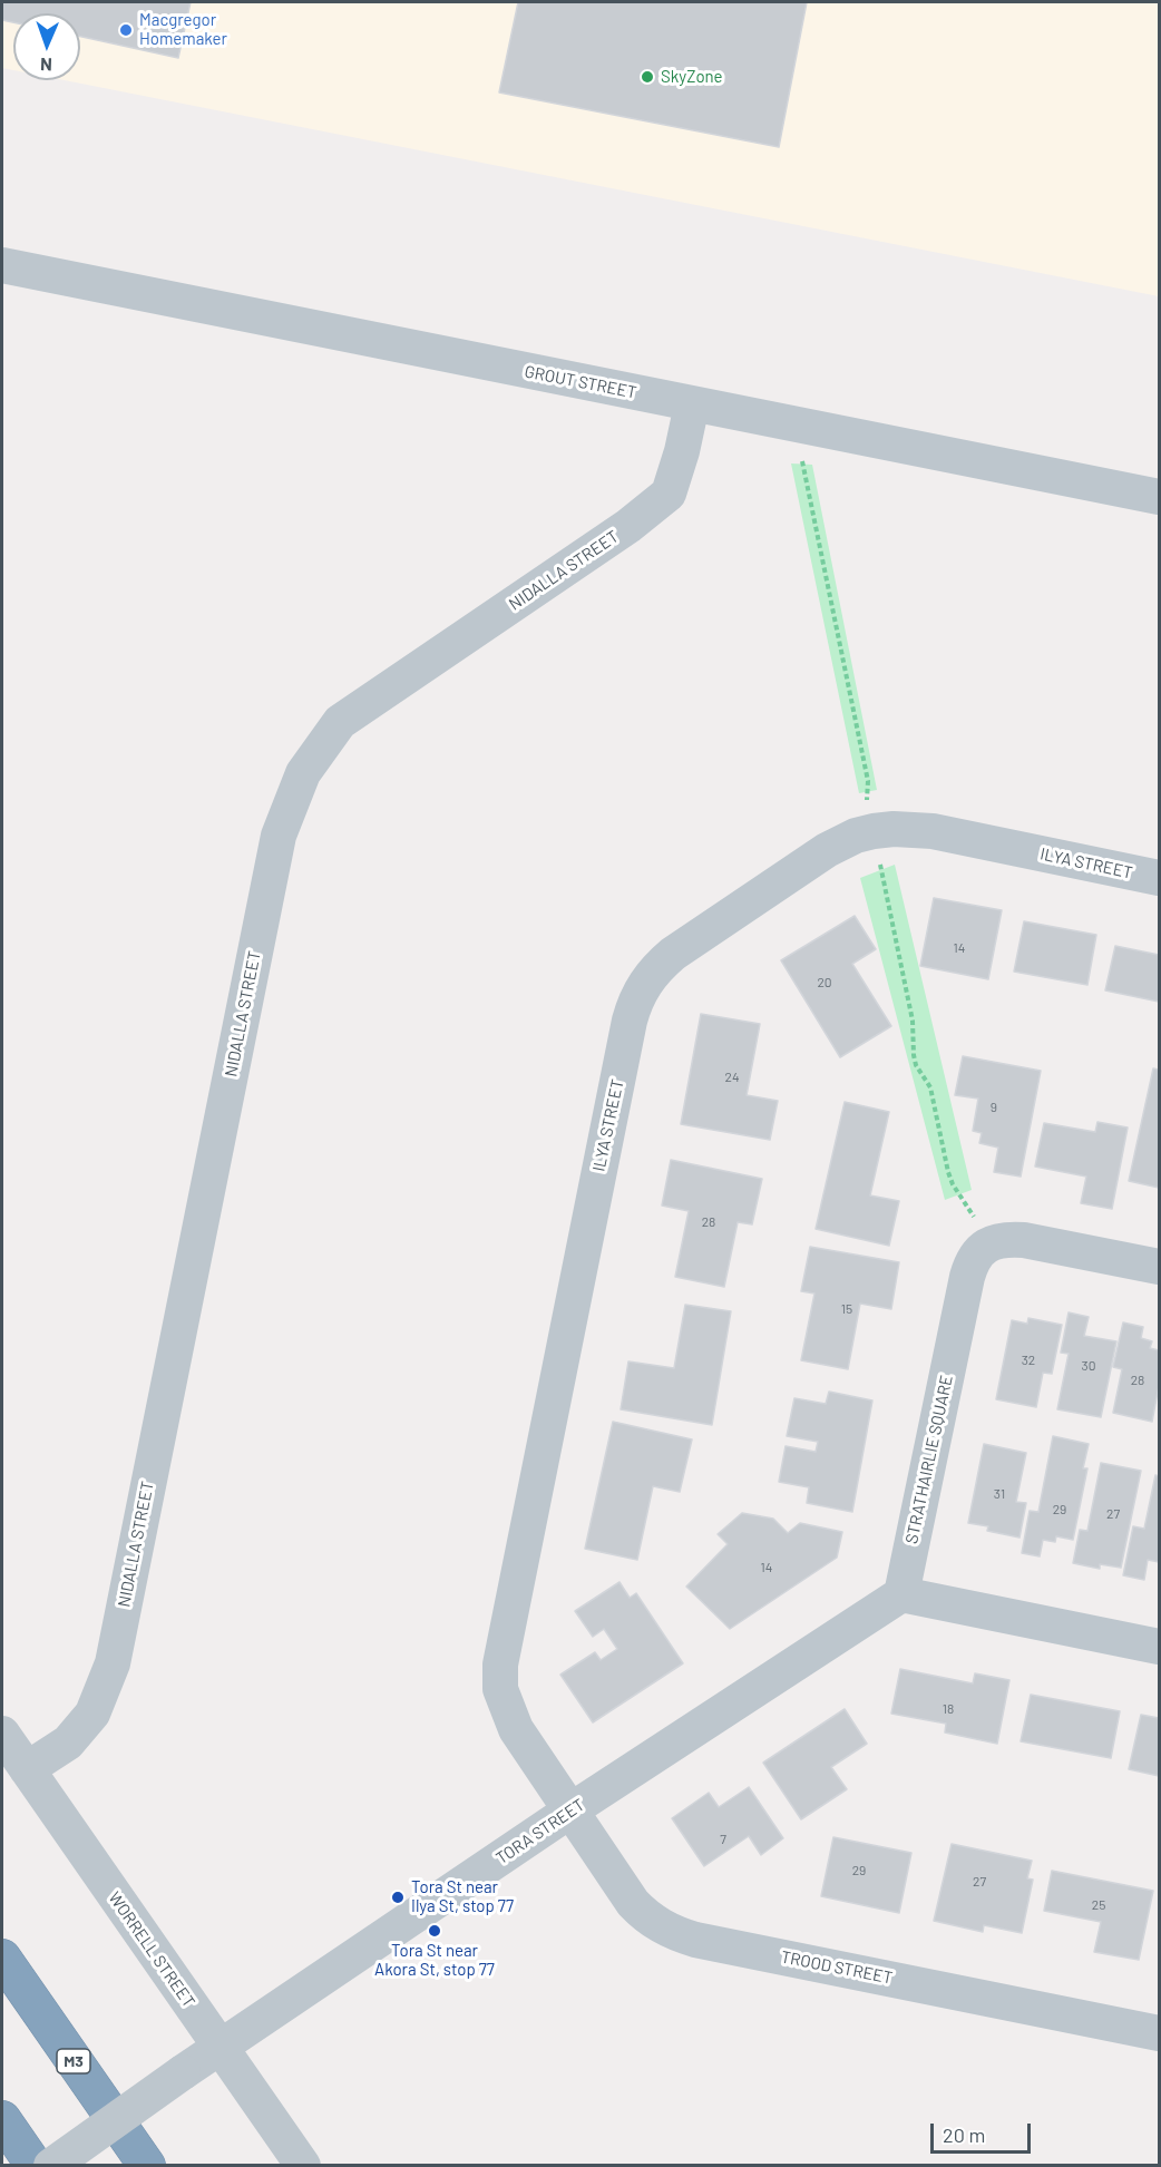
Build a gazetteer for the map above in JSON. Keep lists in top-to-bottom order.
{
  "streets": {
    "highway": ["M3"],
    "street": [
      "GROUT STREET",
      "NIDALLA STREET",
      "ILYA STREET",
      "STRATHAIRLIE SQUARE",
      "TORA STREET",
      "WORRELL STREET",
      "TROOD STREET"
    ]
  },
  "crossings": [
    ["GROUT STREET", "NIDALLA STREET"],
    ["NIDALLA STREET", "WORRELL STREET"],
    ["ILYA STREET", "TORA STREET"],
    ["ILYA STREET", "TROOD STREET"],
    ["STRATHAIRLIE SQUARE", "TORA STREET"],
    ["TORA STREET", "WORRELL STREET"],
    ["TORA STREET", "TROOD STREET"]
  ],
  "places": [
    "Macgregor Homemaker",
    "SkyZone",
    "Tora St near Ilya St, stop 77",
    "Tora St near Akora St, stop 77"
  ],
  "house_numbers": [
    "14",
    "20",
    "24",
    "9",
    "28",
    "15",
    "32",
    "30",
    "28",
    "31",
    "29",
    "27",
    "14",
    "18",
    "7",
    "29",
    "27",
    "25"
  ],
  "scale_bar": "20 m",
  "north": "bottom"
}
